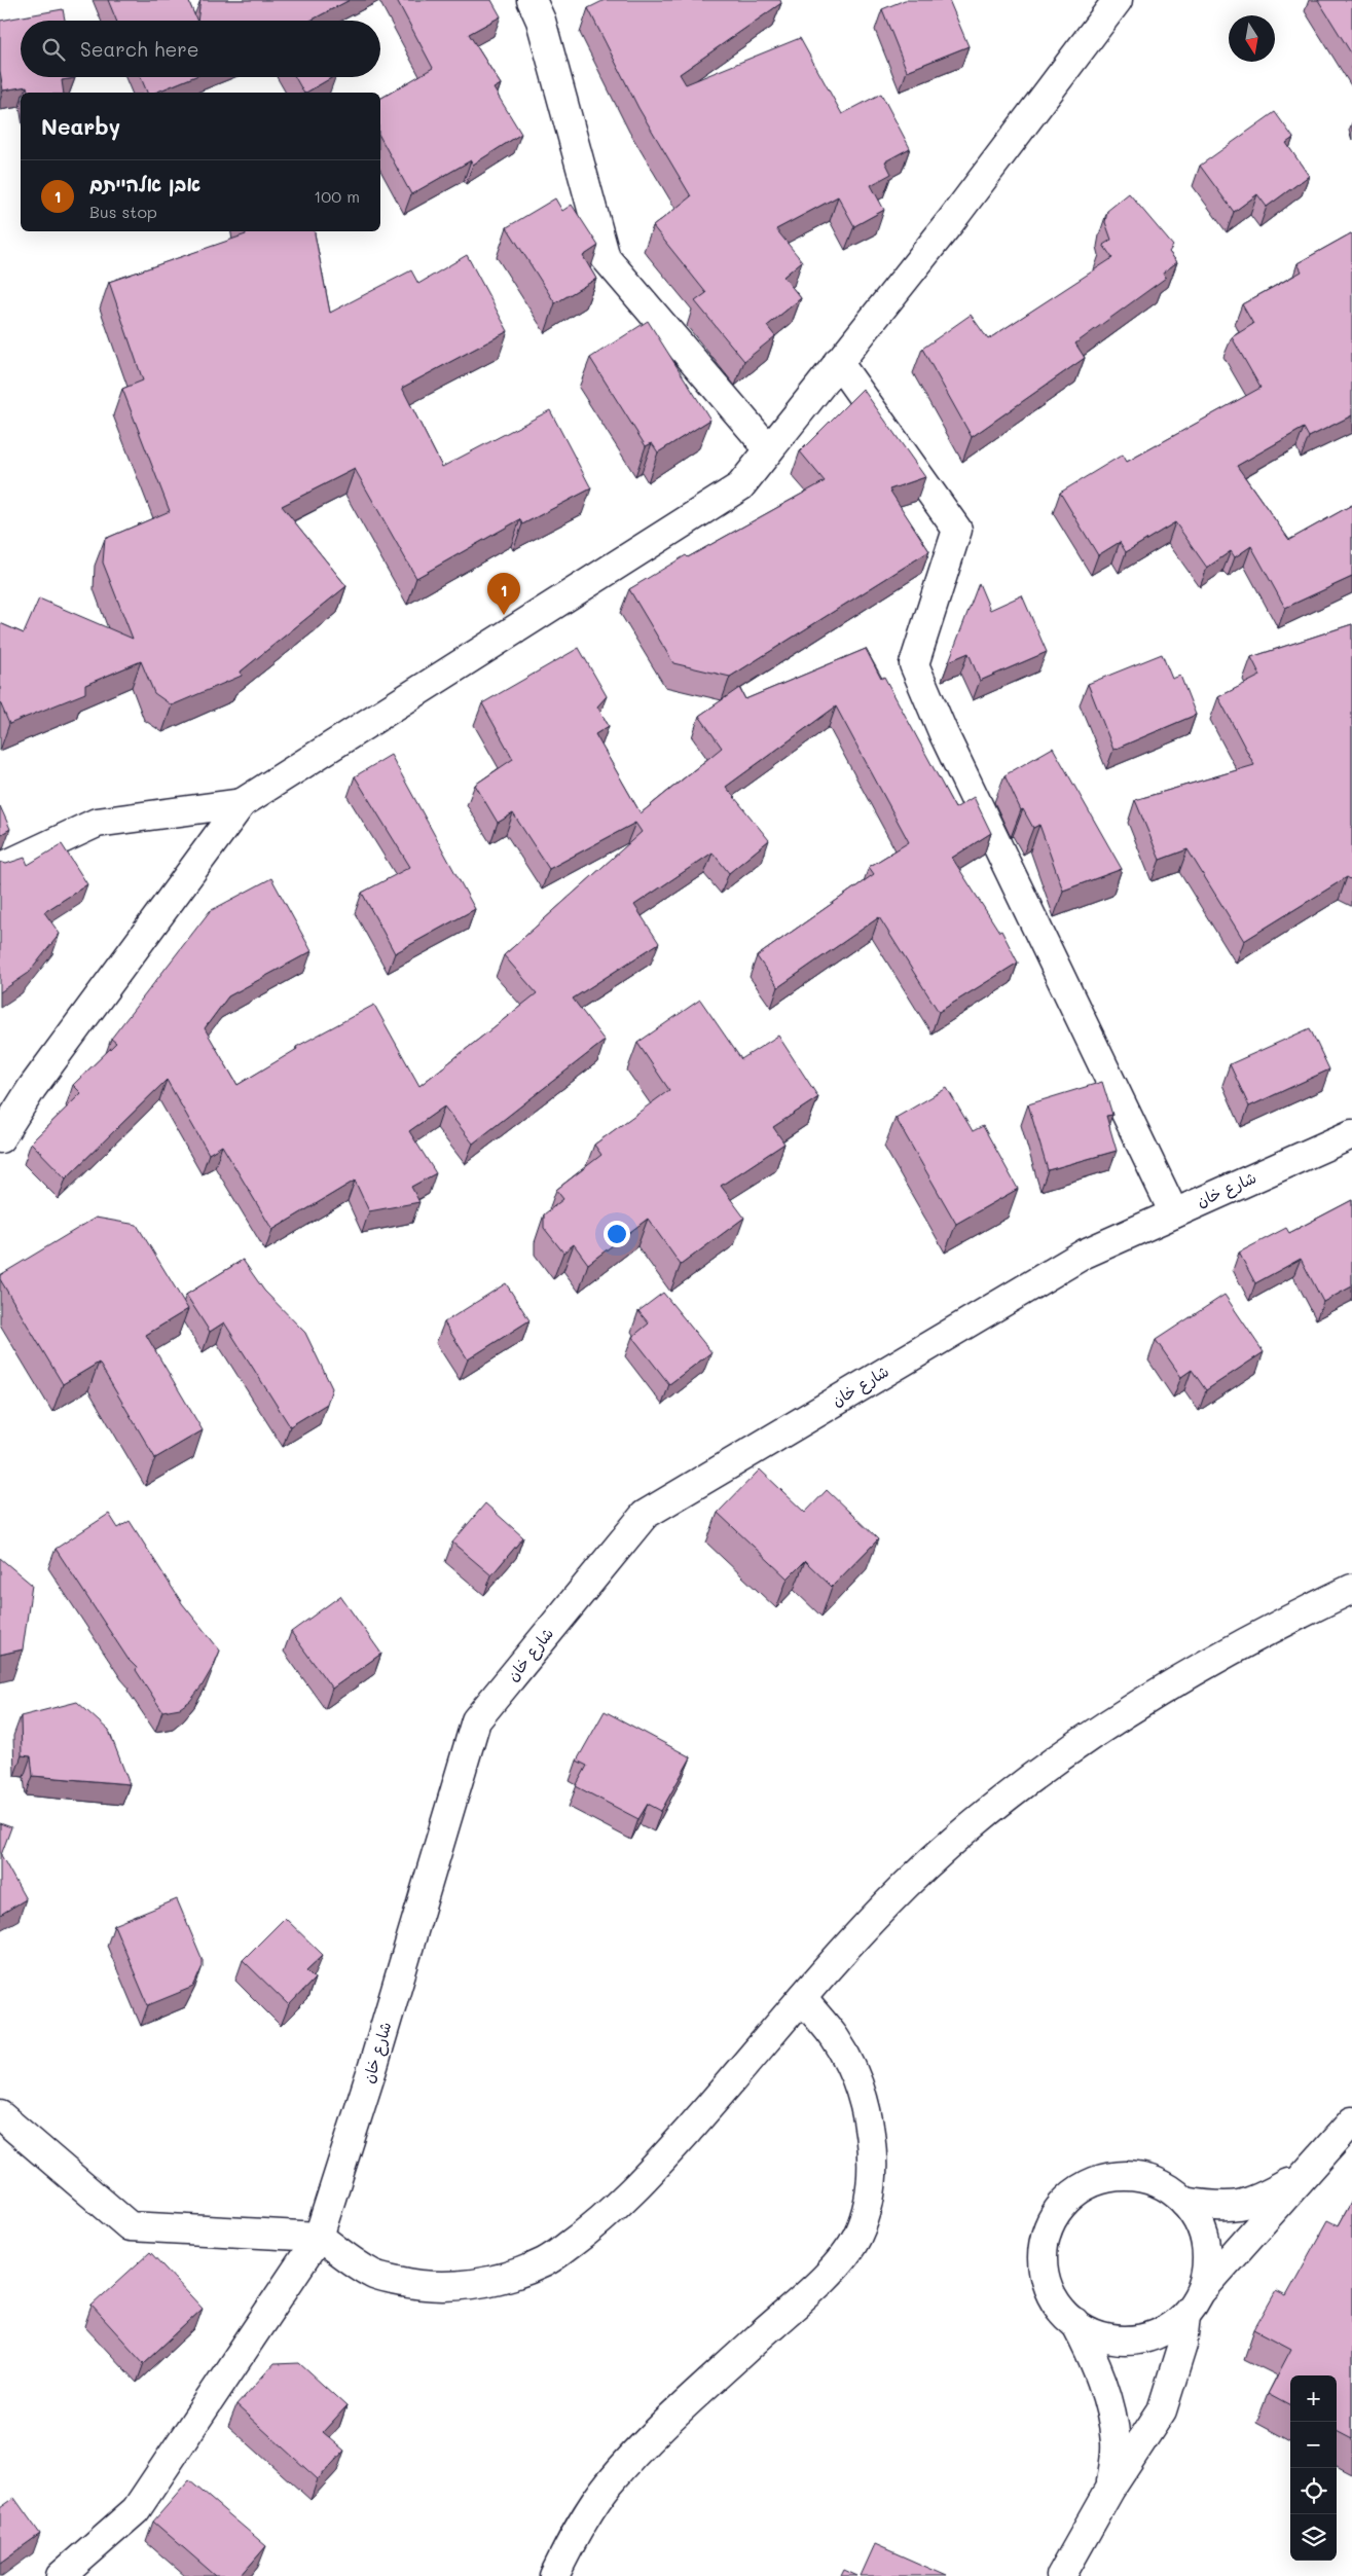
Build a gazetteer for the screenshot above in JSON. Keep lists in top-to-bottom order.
{
  "streets": {
    "street": ["شارع خان"]
  },
  "north": "bottom",
  "page": {
    "search": "Search here",
    "heading": "Nearby",
    "list": [
      {
        "mark": "1",
        "name": "אבן אלהייתם",
        "note": "Bus stop",
        "value": "100 m"
      }
    ],
    "pins": "1",
    "map_buttons": ["+", "−"]
  }
}
